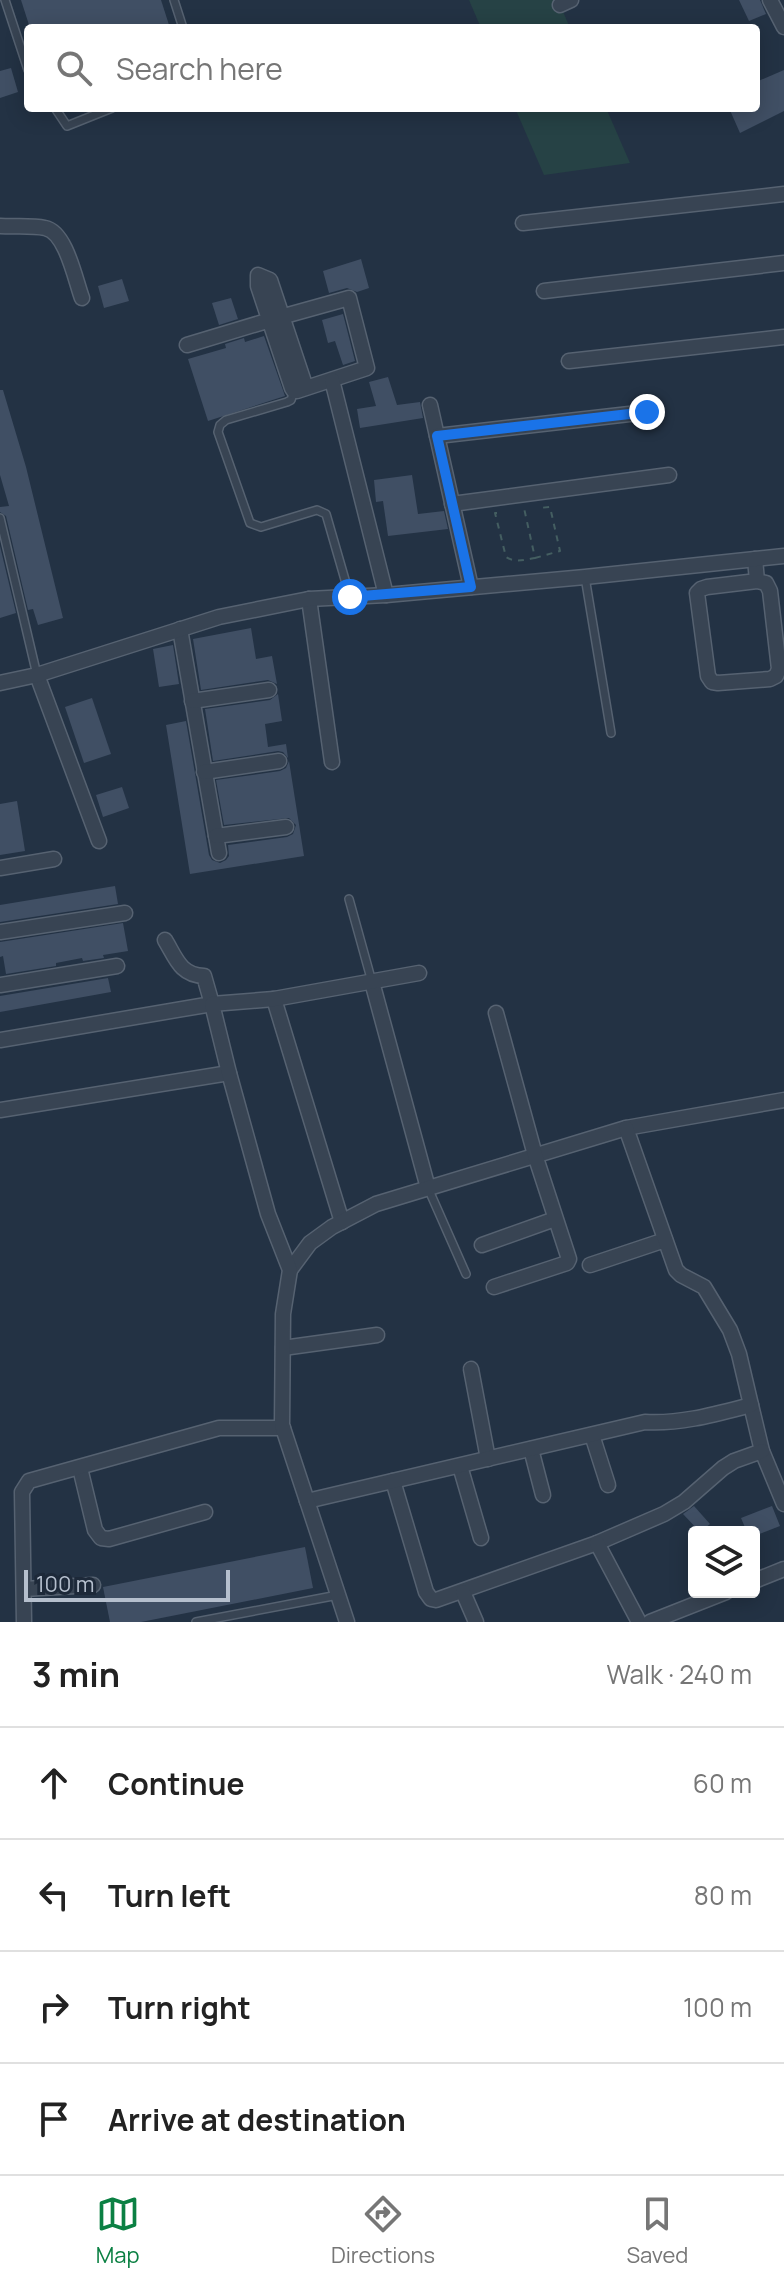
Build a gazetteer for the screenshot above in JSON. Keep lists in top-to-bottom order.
{
  "scale_bar": "100 m",
  "page": {
    "search": "Search here",
    "scale": "100 m",
    "heading": ["3 min", "Walk · 240 m"],
    "list": [
      ["Continue", "60 m"],
      ["Turn left", "80 m"],
      ["Turn right", "100 m"],
      "Arrive at destination"
    ],
    "nav": ["Map", "Directions", "Saved"]
  }
}
